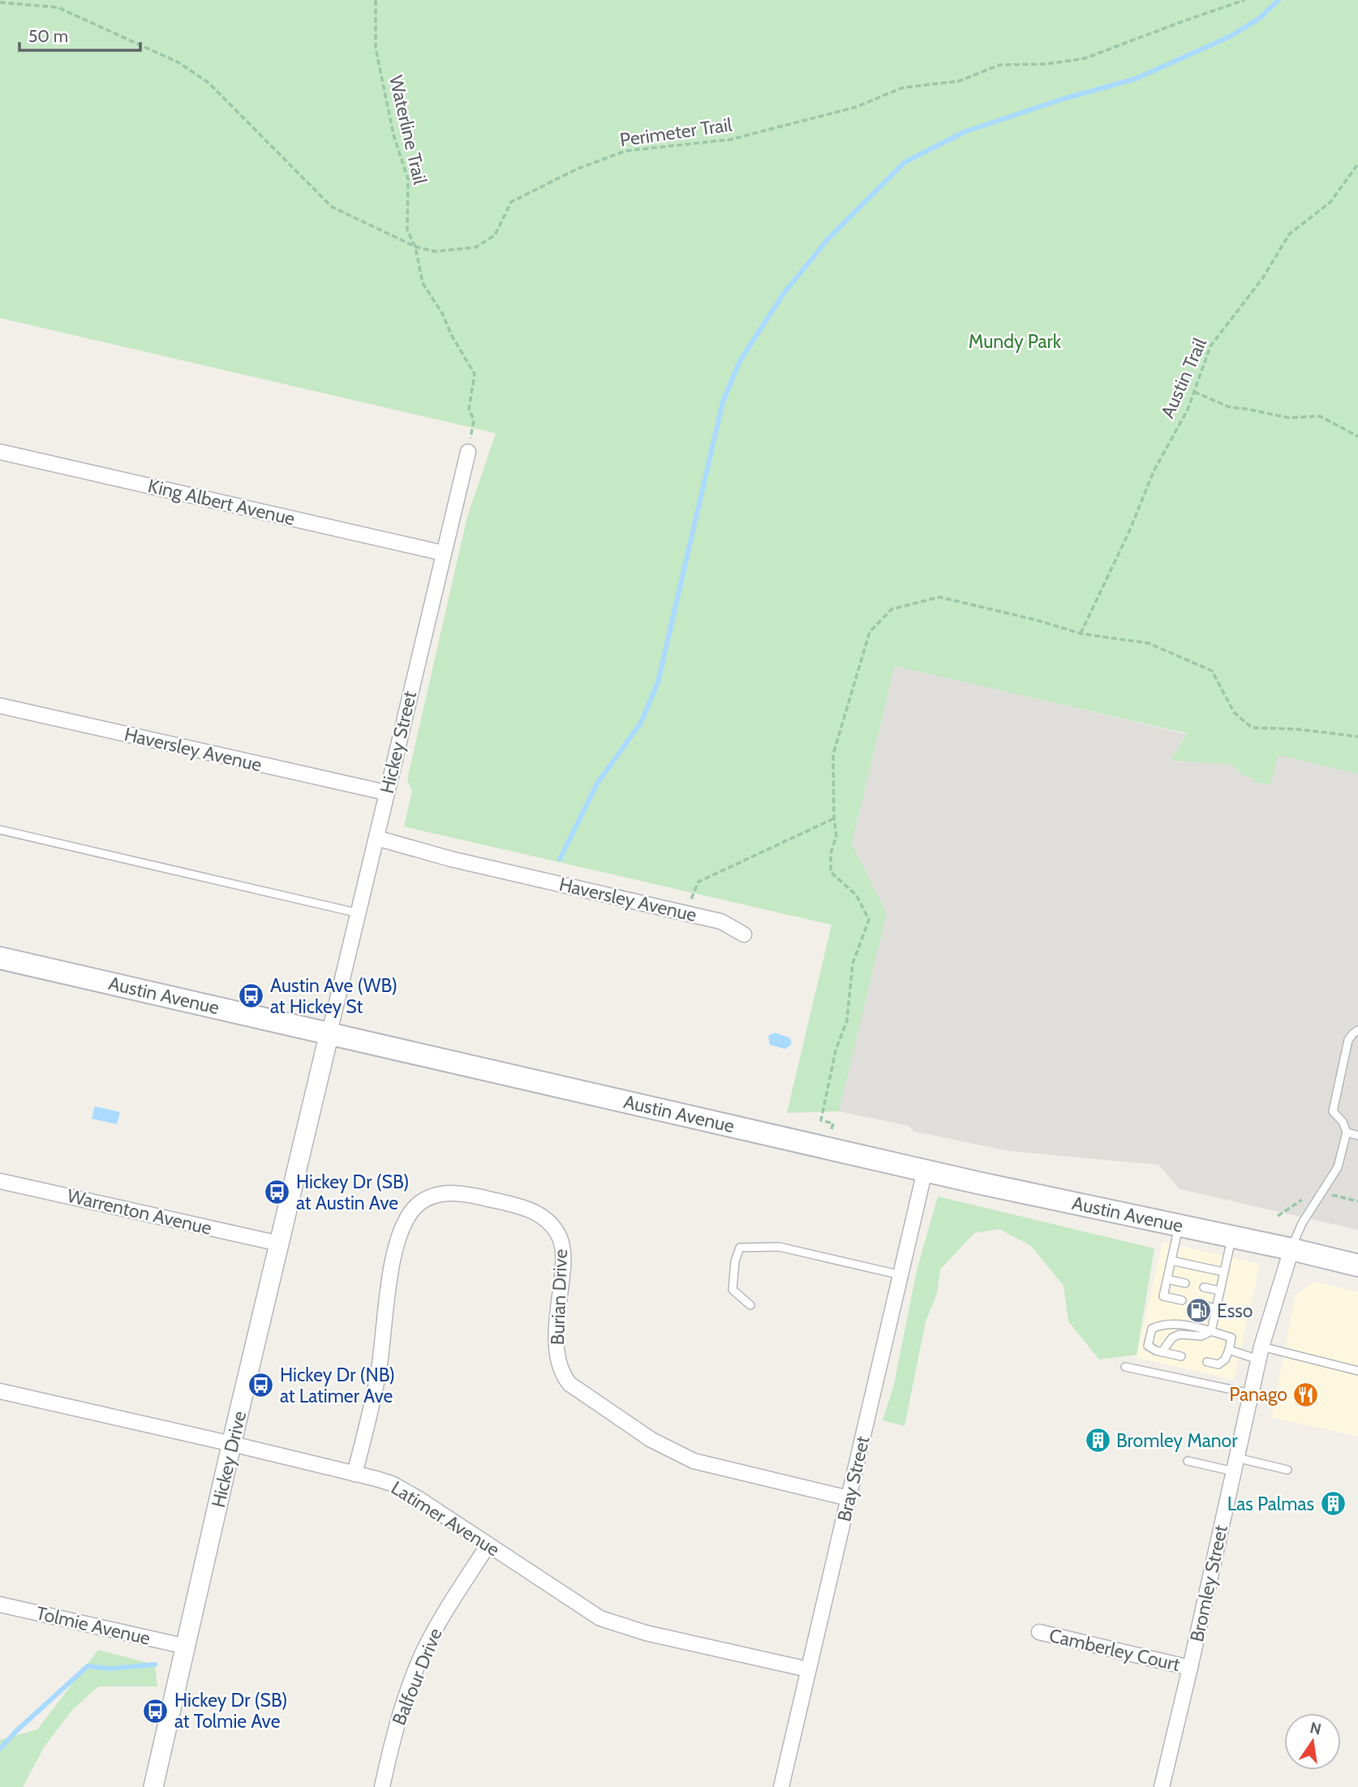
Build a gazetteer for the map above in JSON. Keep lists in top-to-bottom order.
{
  "streets": {
    "main road": ["Austin Avenue"],
    "street": [
      "King Albert Avenue",
      "Hickey Street",
      "Haversley Avenue",
      "Warrenton Avenue",
      "Burian Drive",
      "Hickey Drive",
      "Bray Street",
      "Latimer Avenue",
      "Bromley Street",
      "Tolmie Avenue",
      "Camberley Court",
      "Balfour Drive"
    ],
    "path": ["Waterline Trail", "Perimeter Trail", "Austin Trail"]
  },
  "crossings": [
    ["Waterline Trail", "Perimeter Trail"],
    ["Waterline Trail", "Hickey Street"],
    ["King Albert Avenue", "Hickey Street"],
    ["Hickey Street", "Haversley Avenue"],
    ["Hickey Street", "Austin Avenue"],
    ["Hickey Street", "Hickey Drive"],
    ["Austin Avenue", "Hickey Drive"],
    ["Austin Avenue", "Bray Street"],
    ["Austin Avenue", "Bromley Street"],
    ["Warrenton Avenue", "Hickey Drive"],
    ["Burian Drive", "Bray Street"],
    ["Burian Drive", "Latimer Avenue"],
    ["Hickey Drive", "Latimer Avenue"],
    ["Hickey Drive", "Tolmie Avenue"],
    ["Bray Street", "Latimer Avenue"],
    ["Latimer Avenue", "Balfour Drive"],
    ["Bromley Street", "Camberley Court"]
  ],
  "parks": ["Mundy Park"],
  "places": {
    "bus stop": [
      "Austin Ave (WB) at Hickey St",
      "Hickey Dr (SB) at Austin Ave",
      "Hickey Dr (NB) at Latimer Ave",
      "Hickey Dr (SB) at Tolmie Ave"
    ],
    "fuel station": ["Esso"],
    "restaurant": ["Panago"],
    "building": ["Bromley Manor", "Las Palmas"]
  },
  "scale_bar": "50 m",
  "north": "top"
}
